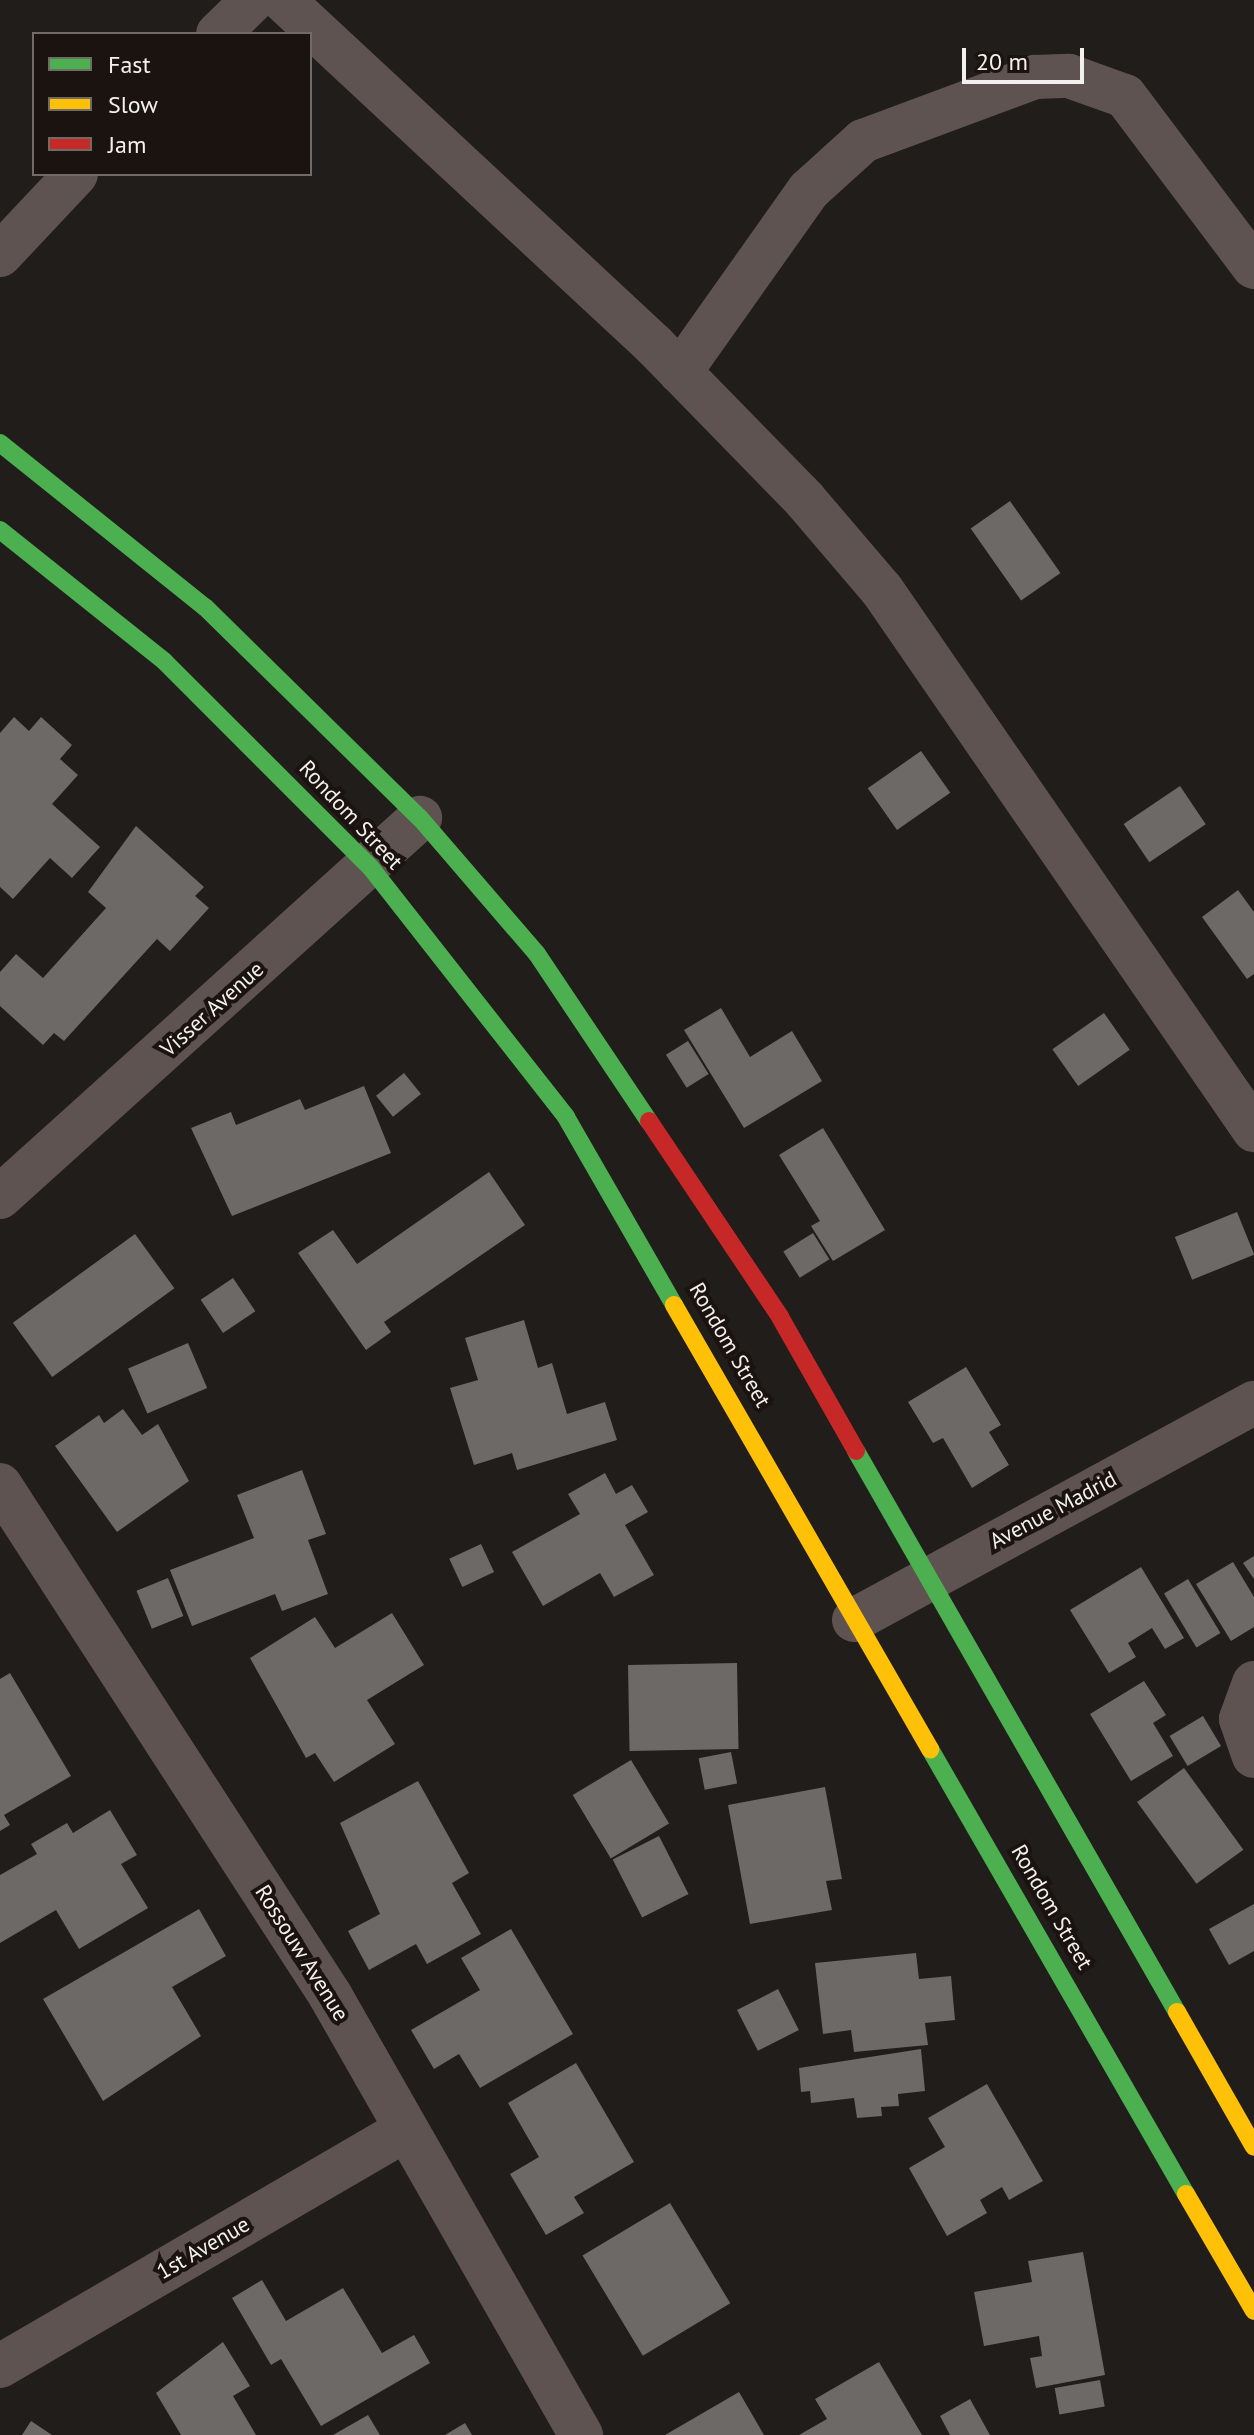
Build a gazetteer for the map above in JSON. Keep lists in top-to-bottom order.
{
  "streets": {
    "street": [
      "Rondom Street",
      "Visser Avenue",
      "Avenue Madrid",
      "Rossouw Avenue",
      "1st Avenue"
    ]
  },
  "crossings": [
    ["Rondom Street", "Visser Avenue"],
    ["Rondom Street", "Avenue Madrid"],
    ["Rossouw Avenue", "1st Avenue"]
  ],
  "legend": ["Fast", "Slow", "Jam"],
  "scale_bar": "20 m"
}
